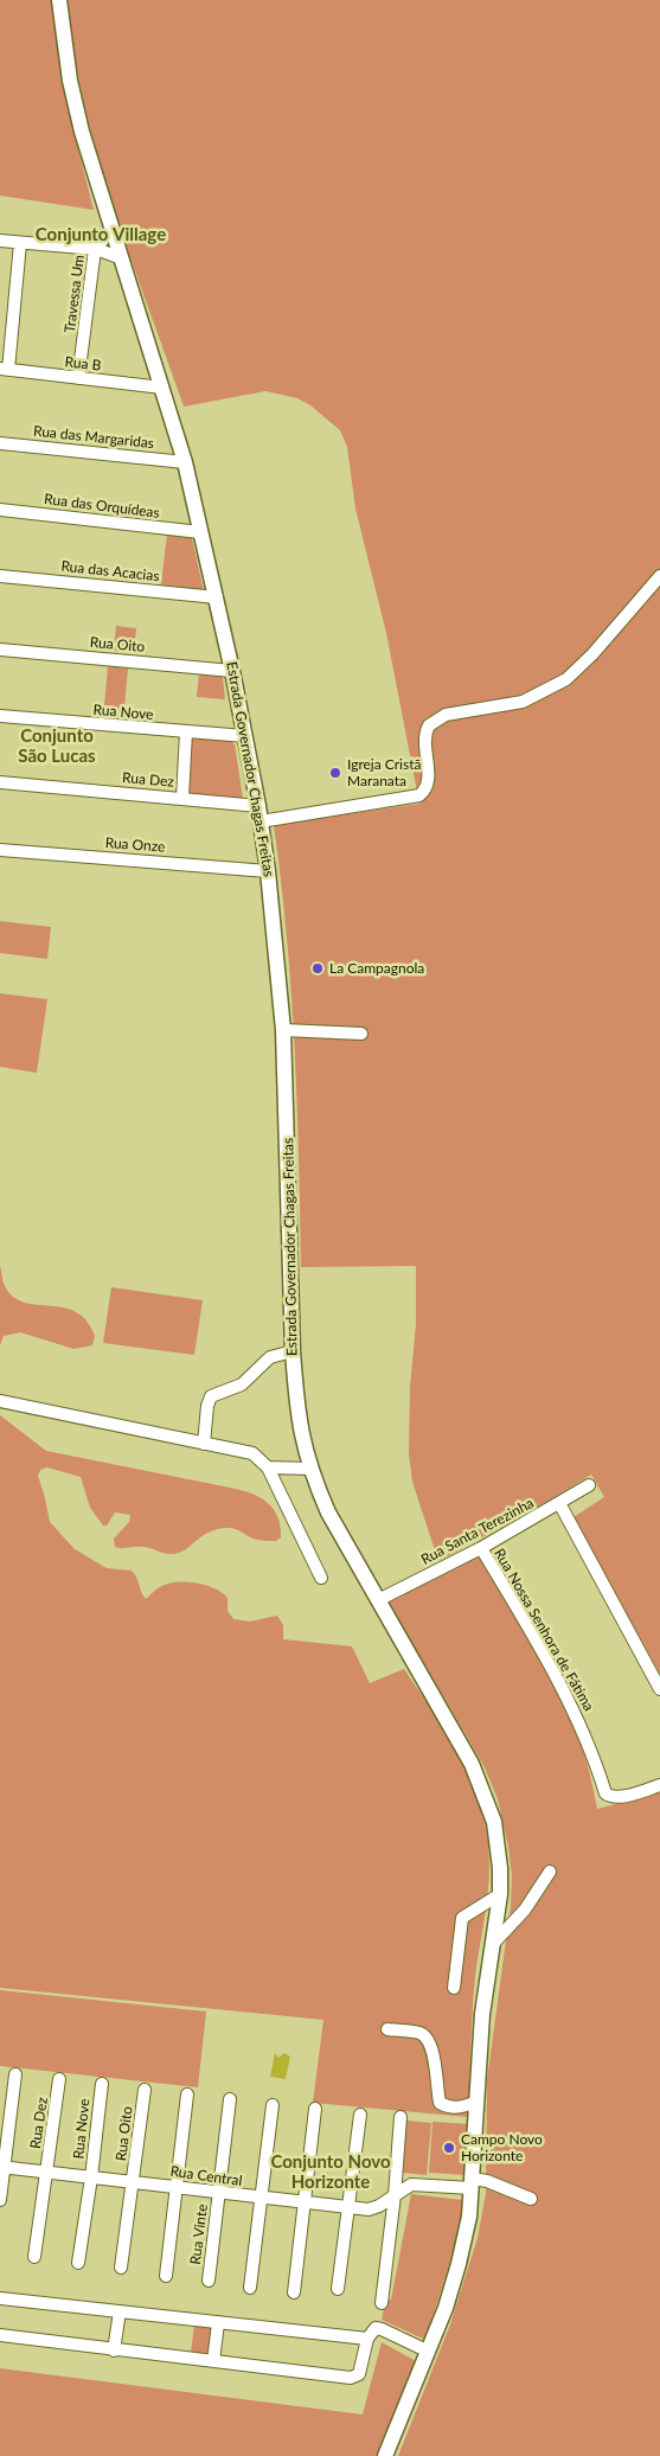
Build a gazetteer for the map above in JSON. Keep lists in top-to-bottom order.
{
  "streets": {
    "main road": ["Estrada Governador Chagas Freitas"],
    "street": [
      "Travessa Um",
      "Rua B",
      "Rua das Margaridas",
      "Rua das Orquídeas",
      "Rua das Acacias",
      "Rua Oito",
      "Rua Nove",
      "Rua Dez",
      "Rua Onze",
      "Rua Santa Terezinha",
      "Rua Nossa Senhora de Fátima",
      "Rua Central",
      "Rua Vinte"
    ]
  },
  "crossings": [
    ["Travessa Um", "Rua B"],
    ["Rua B", "Estrada Governador Chagas Freitas"],
    ["Rua das Margaridas", "Estrada Governador Chagas Freitas"],
    ["Rua das Orquídeas", "Estrada Governador Chagas Freitas"],
    ["Rua das Acacias", "Estrada Governador Chagas Freitas"],
    ["Rua Oito", "Estrada Governador Chagas Freitas"],
    ["Rua Oito", "Rua Central"],
    ["Rua Nove", "Estrada Governador Chagas Freitas"],
    ["Rua Nove", "Rua Central"],
    ["Estrada Governador Chagas Freitas", "Rua Dez"],
    ["Estrada Governador Chagas Freitas", "Rua Onze"],
    ["Estrada Governador Chagas Freitas", "Rua Santa Terezinha"],
    ["Estrada Governador Chagas Freitas", "Rua Central"],
    ["Rua Dez", "Rua Central"],
    ["Rua Santa Terezinha", "Rua Nossa Senhora de Fátima"],
    ["Rua Central", "Rua Vinte"]
  ],
  "districts": ["Conjunto Village", "Conjunto São Lucas", "Conjunto Novo Horizonte"],
  "places": ["Igreja Cristã Maranata", "La Campagnola", "Campo Novo Horizonte"]
}
